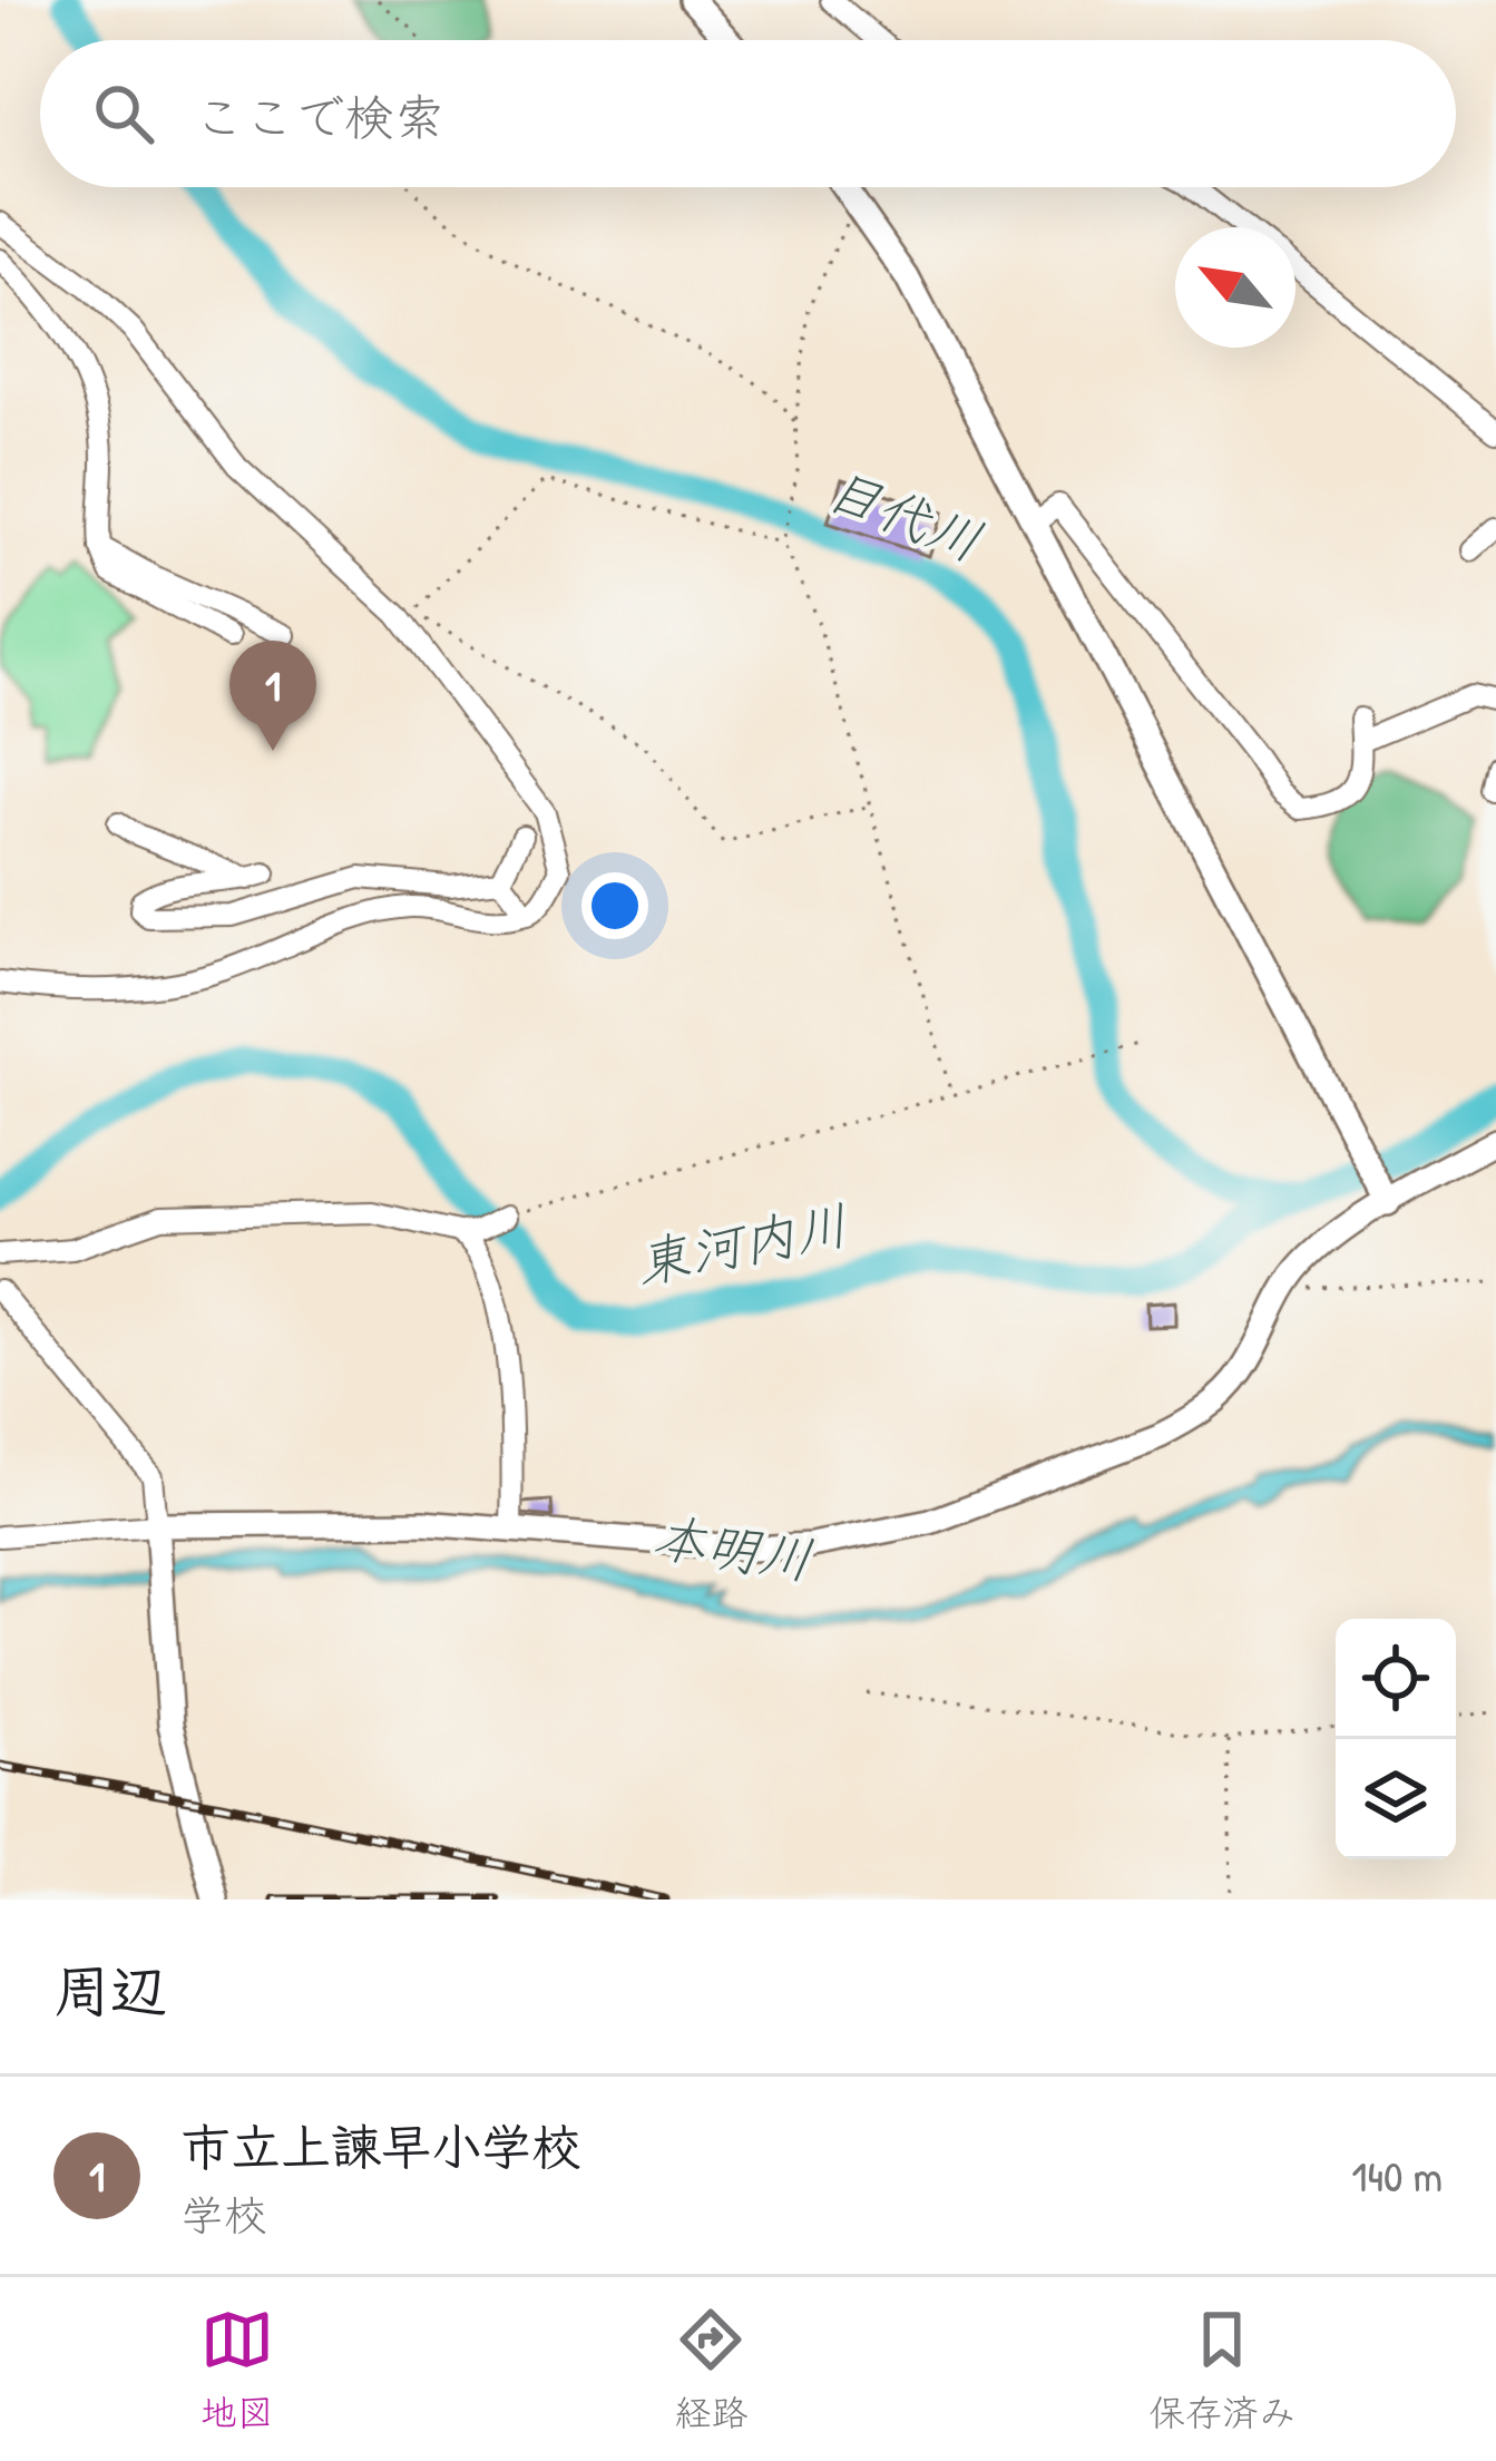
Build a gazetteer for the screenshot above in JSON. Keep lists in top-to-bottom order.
{
  "water": ["目代川", "東河内川", "本明川"],
  "north": "top left",
  "page": {
    "search": "ここで検索",
    "pins": "1",
    "heading": "周辺",
    "list": [
      {
        "mark": "1",
        "name": "市立上諫早小学校",
        "note": "学校",
        "value": "140 m"
      }
    ],
    "nav": ["地図", "経路", "保存済み"]
  }
}
